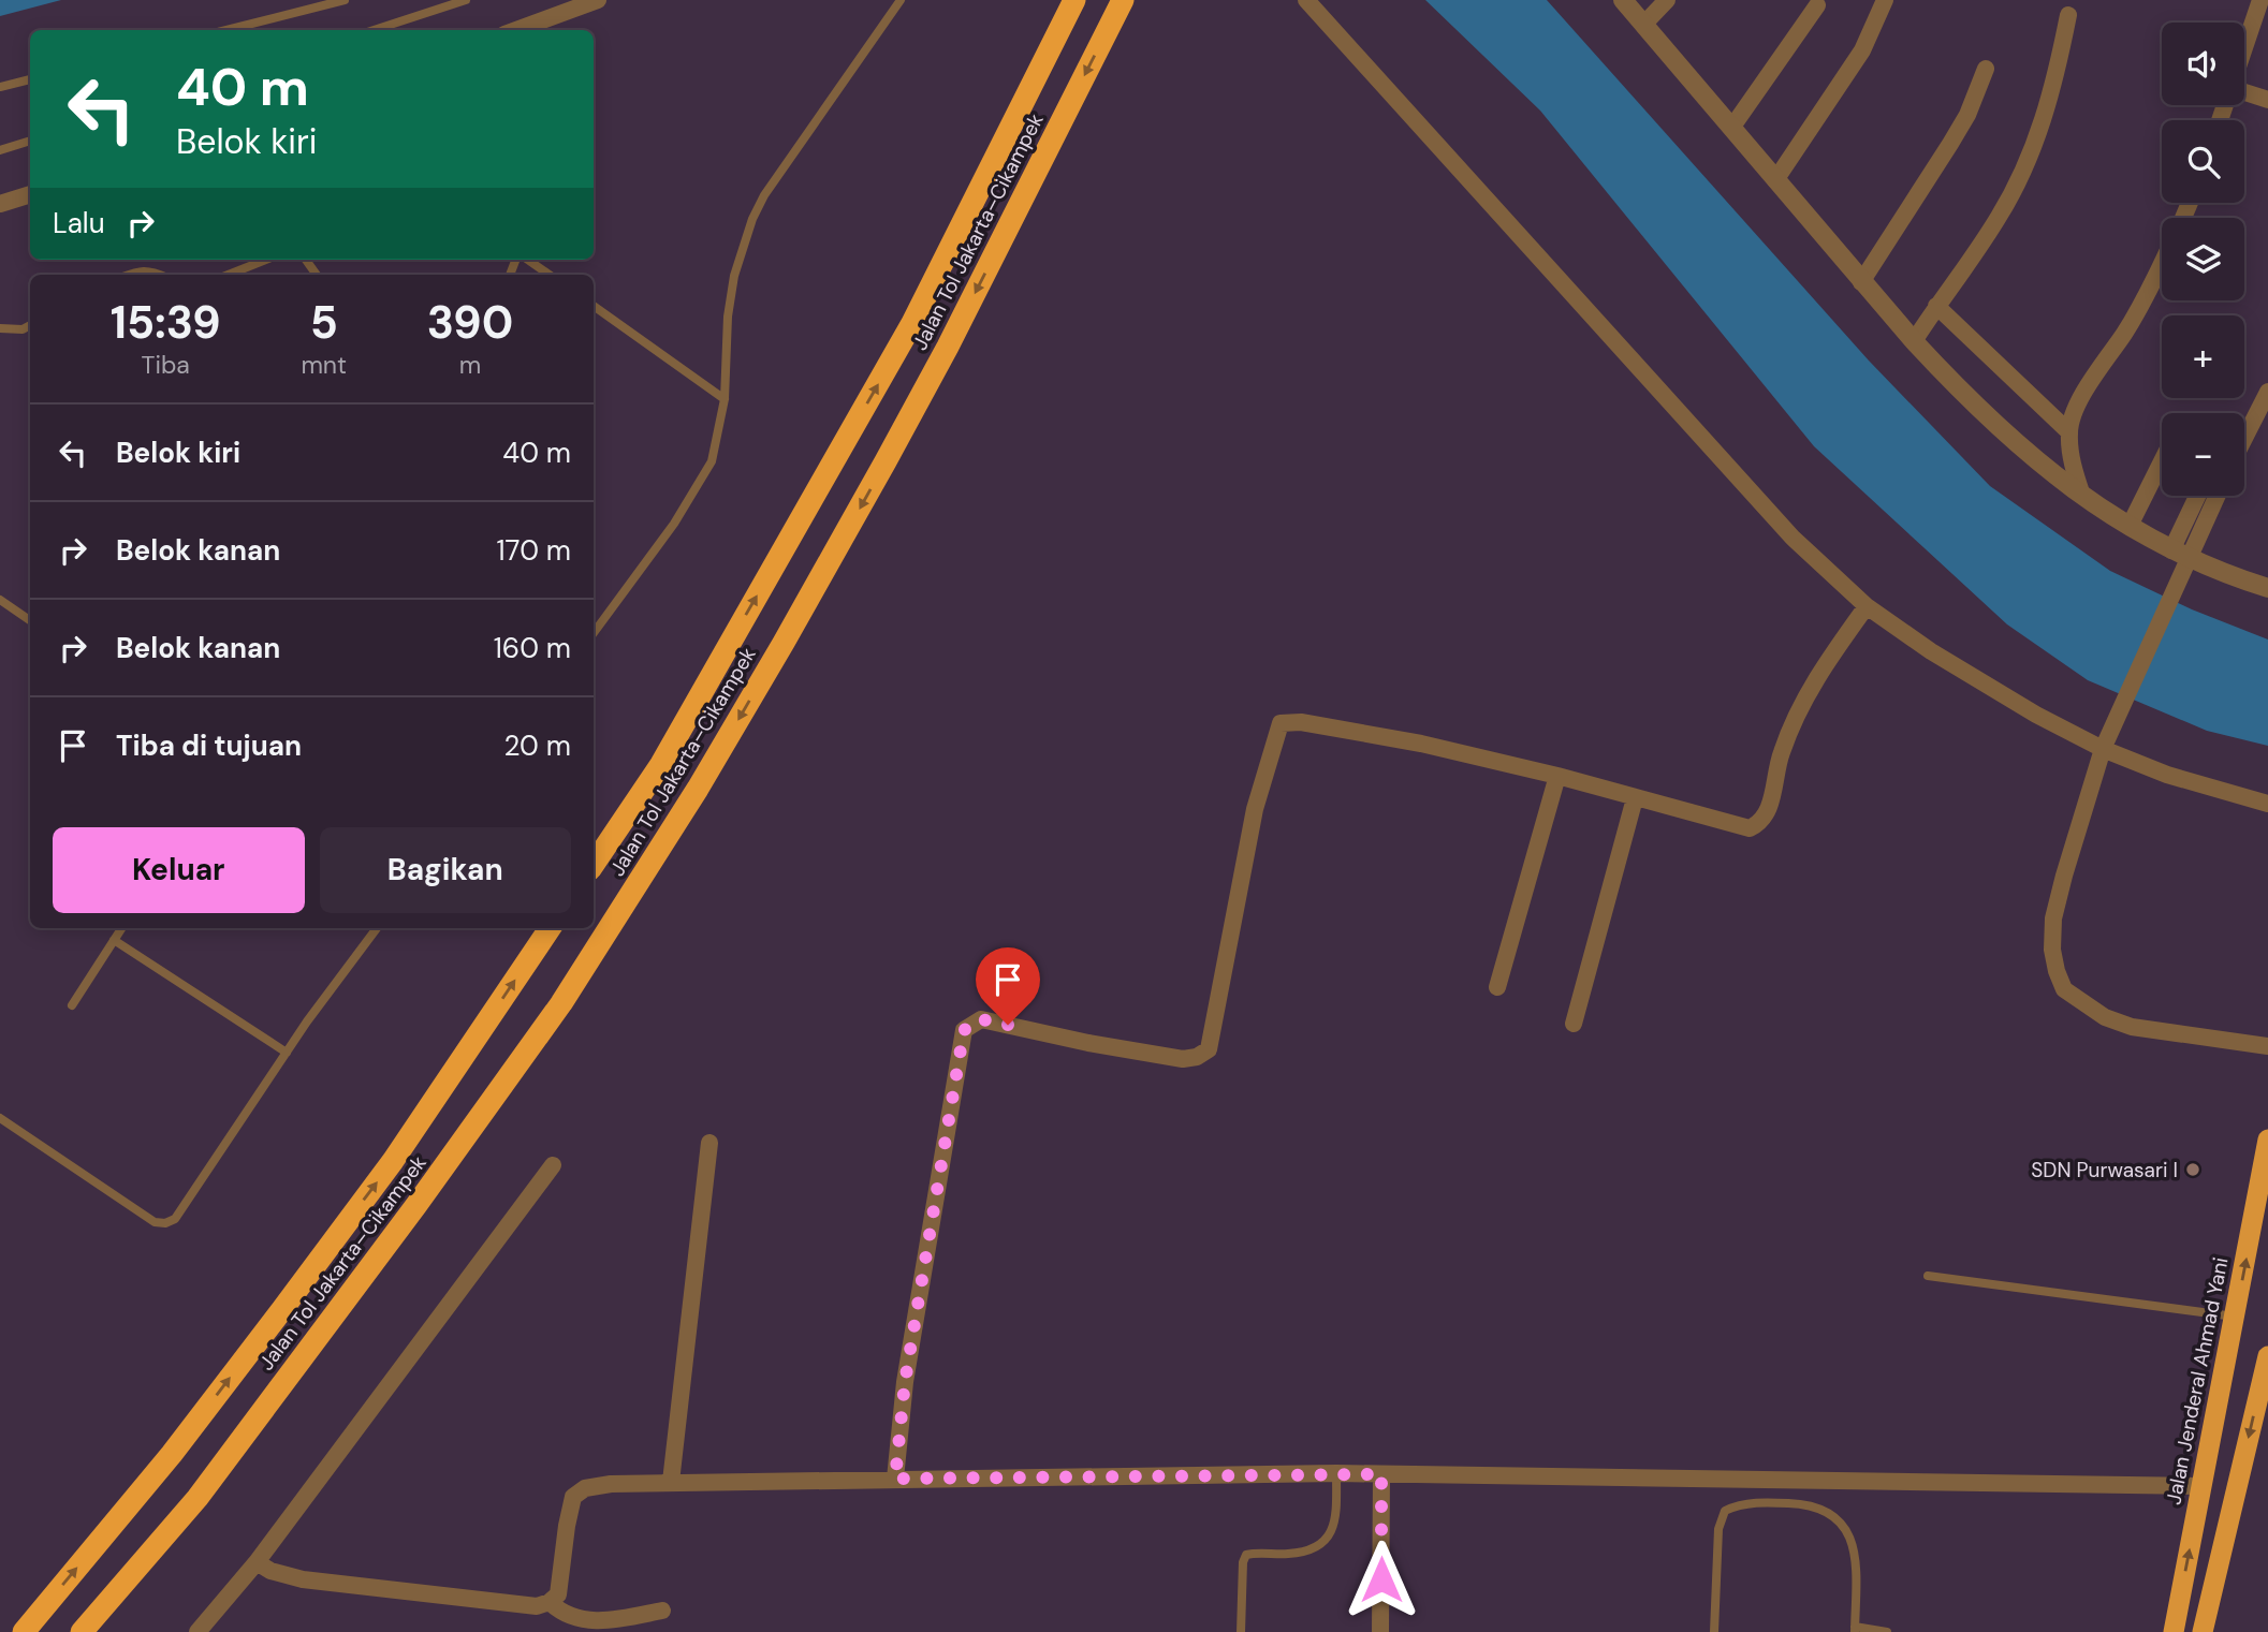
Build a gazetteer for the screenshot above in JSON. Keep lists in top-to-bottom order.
{
  "streets": {
    "highway": ["Jalan Tol Jakarta–Cikampek", "Jalan Jenderal Ahmad Yani"]
  },
  "places": ["SDN Purwasari I"],
  "page": {
    "map_buttons": ["+", "−"],
    "turn": ["40 m", "Belok kiri"],
    "then": "Lalu",
    "eta": [
      "15:39",
      "Tiba",
      "5",
      "mnt",
      "390",
      "m"
    ],
    "list": [
      {
        "name": "Belok kiri",
        "value": "40 m"
      },
      {
        "name": "Belok kanan",
        "value": "170 m"
      },
      {
        "name": "Belok kanan",
        "value": "160 m"
      },
      {
        "name": "Tiba di tujuan",
        "value": "20 m"
      }
    ],
    "buttons": ["Keluar", "Bagikan"]
  }
}
